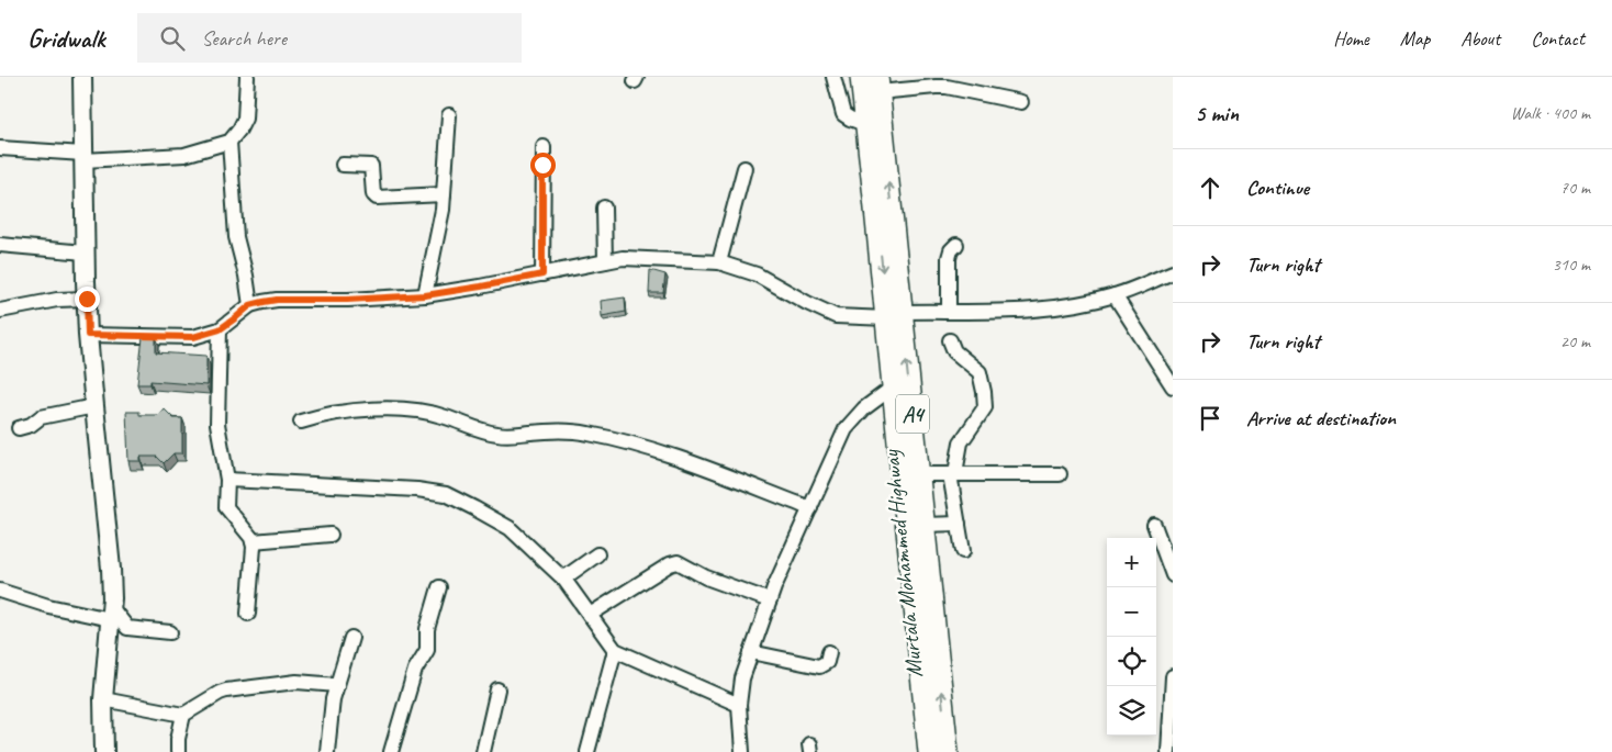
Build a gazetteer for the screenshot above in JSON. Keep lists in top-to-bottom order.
{
  "streets": {
    "highway": ["A4", "Murtala Mohammed Highway"]
  },
  "page": {
    "header": "Gridwalk",
    "search": "Search here",
    "nav": [
      "Home",
      "Map",
      "About",
      "Contact"
    ],
    "heading": ["5 min", "Walk · 400 m"],
    "list": [
      ["Continue", "70 m"],
      ["Turn right", "310 m"],
      ["Turn right", "20 m"],
      "Arrive at destination"
    ],
    "map_buttons": ["+", "−"]
  }
}
